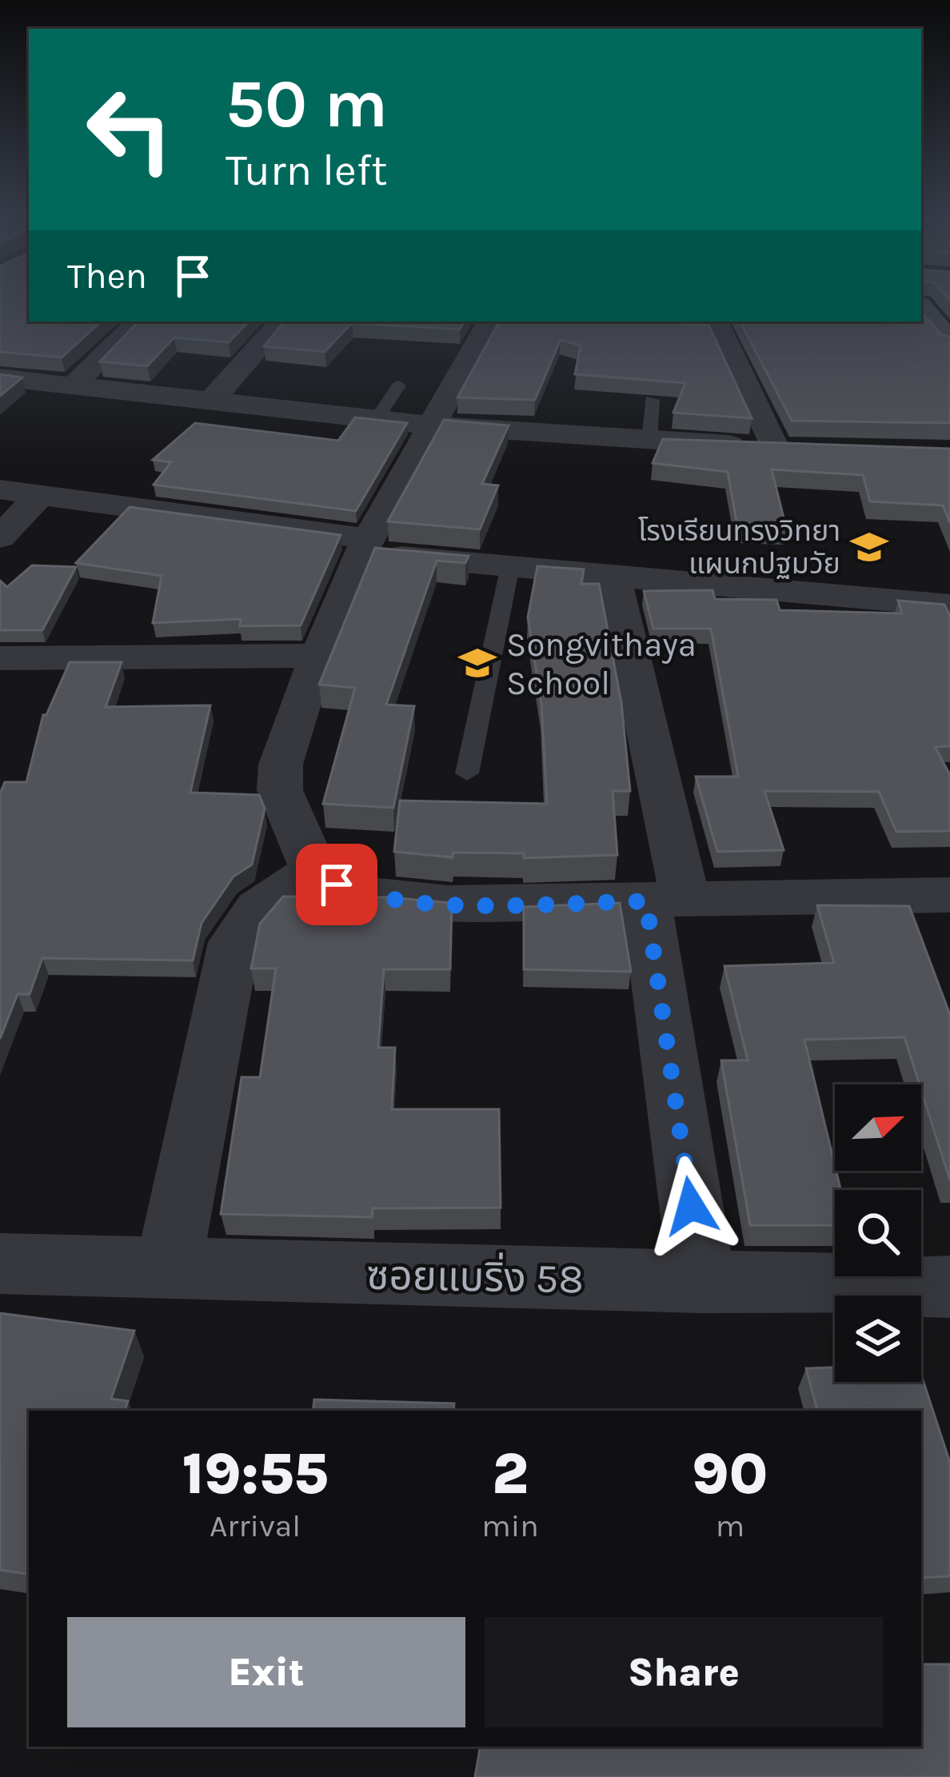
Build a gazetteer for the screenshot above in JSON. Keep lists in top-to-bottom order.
{
  "streets": {
    "street": ["ซอยแบริ่ง 58"]
  },
  "places": {
    "school or university": ["โรงเรียนทรงวิทยา แผนกปฐมวัย", "Songvithaya School"]
  },
  "north": "top right",
  "page": {
    "turn": ["50 m", "Turn left"],
    "then": "Then",
    "eta": [
      "19:55",
      "Arrival",
      "2",
      "min",
      "90",
      "m"
    ],
    "buttons": ["Exit", "Share"]
  }
}
